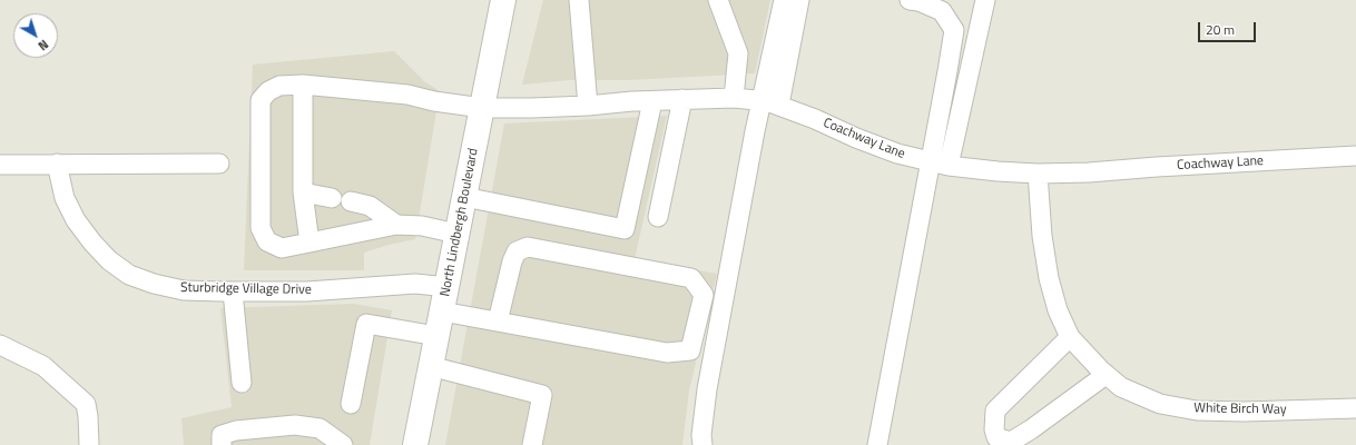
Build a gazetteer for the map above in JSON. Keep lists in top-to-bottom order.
{
  "streets": {
    "main road": ["North Lindbergh Boulevard"],
    "street": ["Coachway Lane", "Sturbridge Village Drive", "White Birch Way"]
  },
  "crossings": [
    ["Coachway Lane", "North Lindbergh Boulevard"],
    ["Coachway Lane", "White Birch Way"],
    ["North Lindbergh Boulevard", "Sturbridge Village Drive"]
  ],
  "scale_bar": "20 m",
  "north": "bottom right"
}
